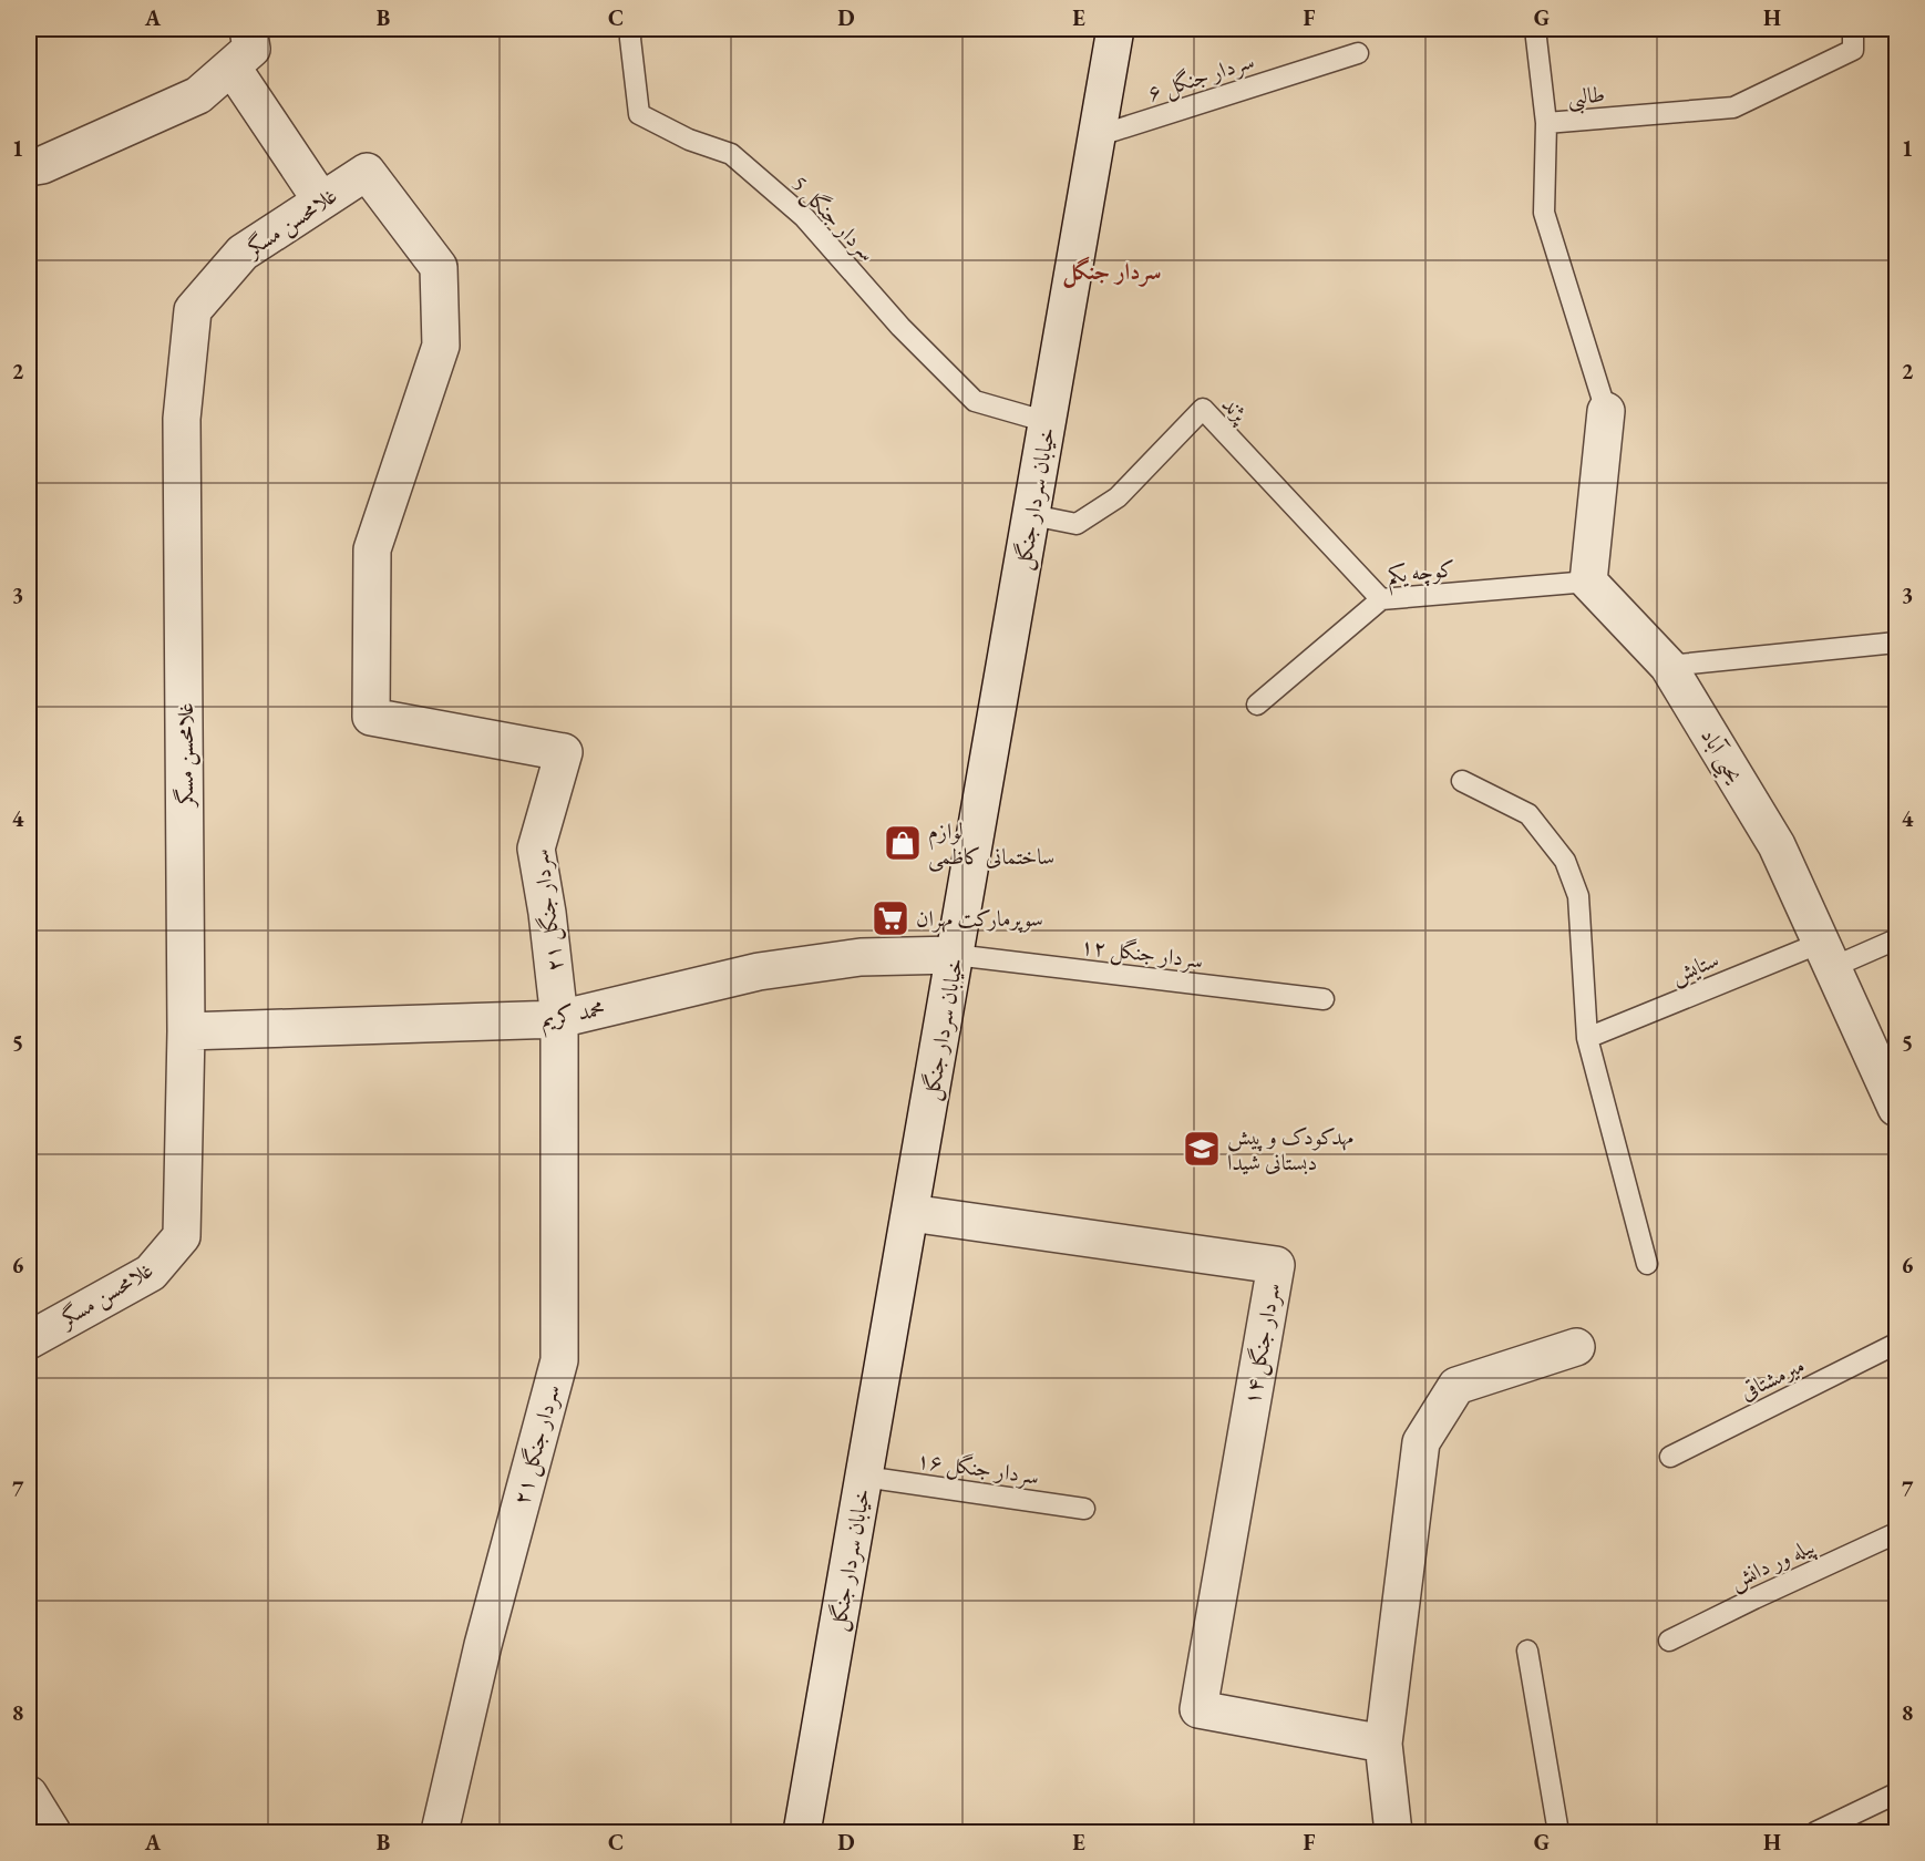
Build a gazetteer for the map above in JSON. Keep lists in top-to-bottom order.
{
  "streets": {
    "street": [
      "غلامحسن مسگر",
      "خیابان سردار جنگل",
      "یحیی آباد",
      "سردار جنگل ۲۱",
      "محمد کریم",
      "سردار جنگل ۱۴"
    ],
    "lane": [
      "سردار جنگل ۶",
      "طالبی",
      "سردار جنگل 5",
      "پژند",
      "کوچه یکم",
      "سردار جنگل ۱۲",
      "ستایش",
      "میرمشتاقی",
      "سردار جنگل ۱۶",
      "پیله ور دانش"
    ]
  },
  "crossings": [
    ["سردار جنگل ۶", "خیابان سردار جنگل"],
    ["سردار جنگل 5", "خیابان سردار جنگل"],
    ["غلامحسن مسگر", "سردار جنگل ۲۱"],
    ["غلامحسن مسگر", "محمد کریم"],
    ["پژند", "خیابان سردار جنگل"],
    ["پژند", "کوچه یکم"],
    ["خیابان سردار جنگل", "سردار جنگل ۱۲"],
    ["خیابان سردار جنگل", "محمد کریم"],
    ["خیابان سردار جنگل", "سردار جنگل ۱۴"],
    ["خیابان سردار جنگل", "سردار جنگل ۱۶"],
    ["کوچه یکم", "یحیی آباد"],
    ["یحیی آباد", "ستایش"],
    ["سردار جنگل ۲۱", "محمد کریم"],
    ["سردار جنگل ۱۲", "محمد کریم"]
  ],
  "districts": ["سردار جنگل"],
  "places": {
    "shop": ["لوازم ساختمانی کاظمی"],
    "supermarket": ["سوپرمارکت مهران"],
    "school or university": ["مهدکودک و پیش دبستانی شیدا"]
  },
  "grid": {
    "columns": [
      "A",
      "B",
      "C",
      "D",
      "E",
      "F",
      "G",
      "H"
    ],
    "rows": [
      "1",
      "2",
      "3",
      "4",
      "5",
      "6",
      "7",
      "8"
    ]
  }
}
